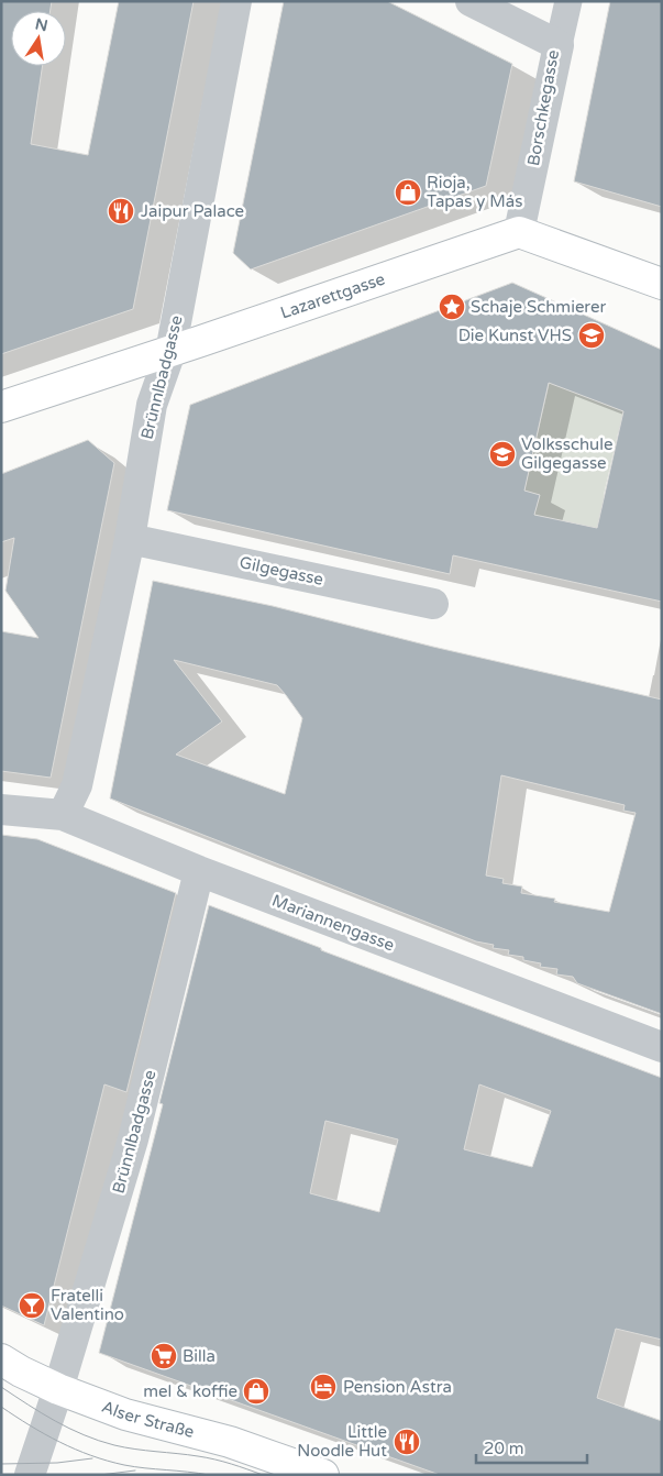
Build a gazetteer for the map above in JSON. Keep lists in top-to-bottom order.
{
  "streets": {
    "main road": ["Lazarettgasse", "Alser Straße"],
    "street": [
      "Borschkegasse",
      "Brünnlbadgasse",
      "Gilgegasse",
      "Mariannengasse"
    ]
  },
  "crossings": [
    ["Borschkegasse", "Lazarettgasse"],
    ["Lazarettgasse", "Brünnlbadgasse"],
    ["Brünnlbadgasse", "Gilgegasse"],
    ["Brünnlbadgasse", "Mariannengasse"],
    ["Brünnlbadgasse", "Alser Straße"]
  ],
  "places": {
    "shop": ["Rioja, Tapas y Más", "mel & koffie"],
    "restaurant": ["Jaipur Palace", "Little Noodle Hut"],
    "place": ["Schaje Schmierer"],
    "school or university": ["Die Kunst VHS", "Volksschule Gilgegasse"],
    "bar": ["Fratelli Valentino"],
    "supermarket": ["Billa"],
    "hotel": ["Pension Astra"]
  },
  "scale_bar": "20 m",
  "north": "top"
}
